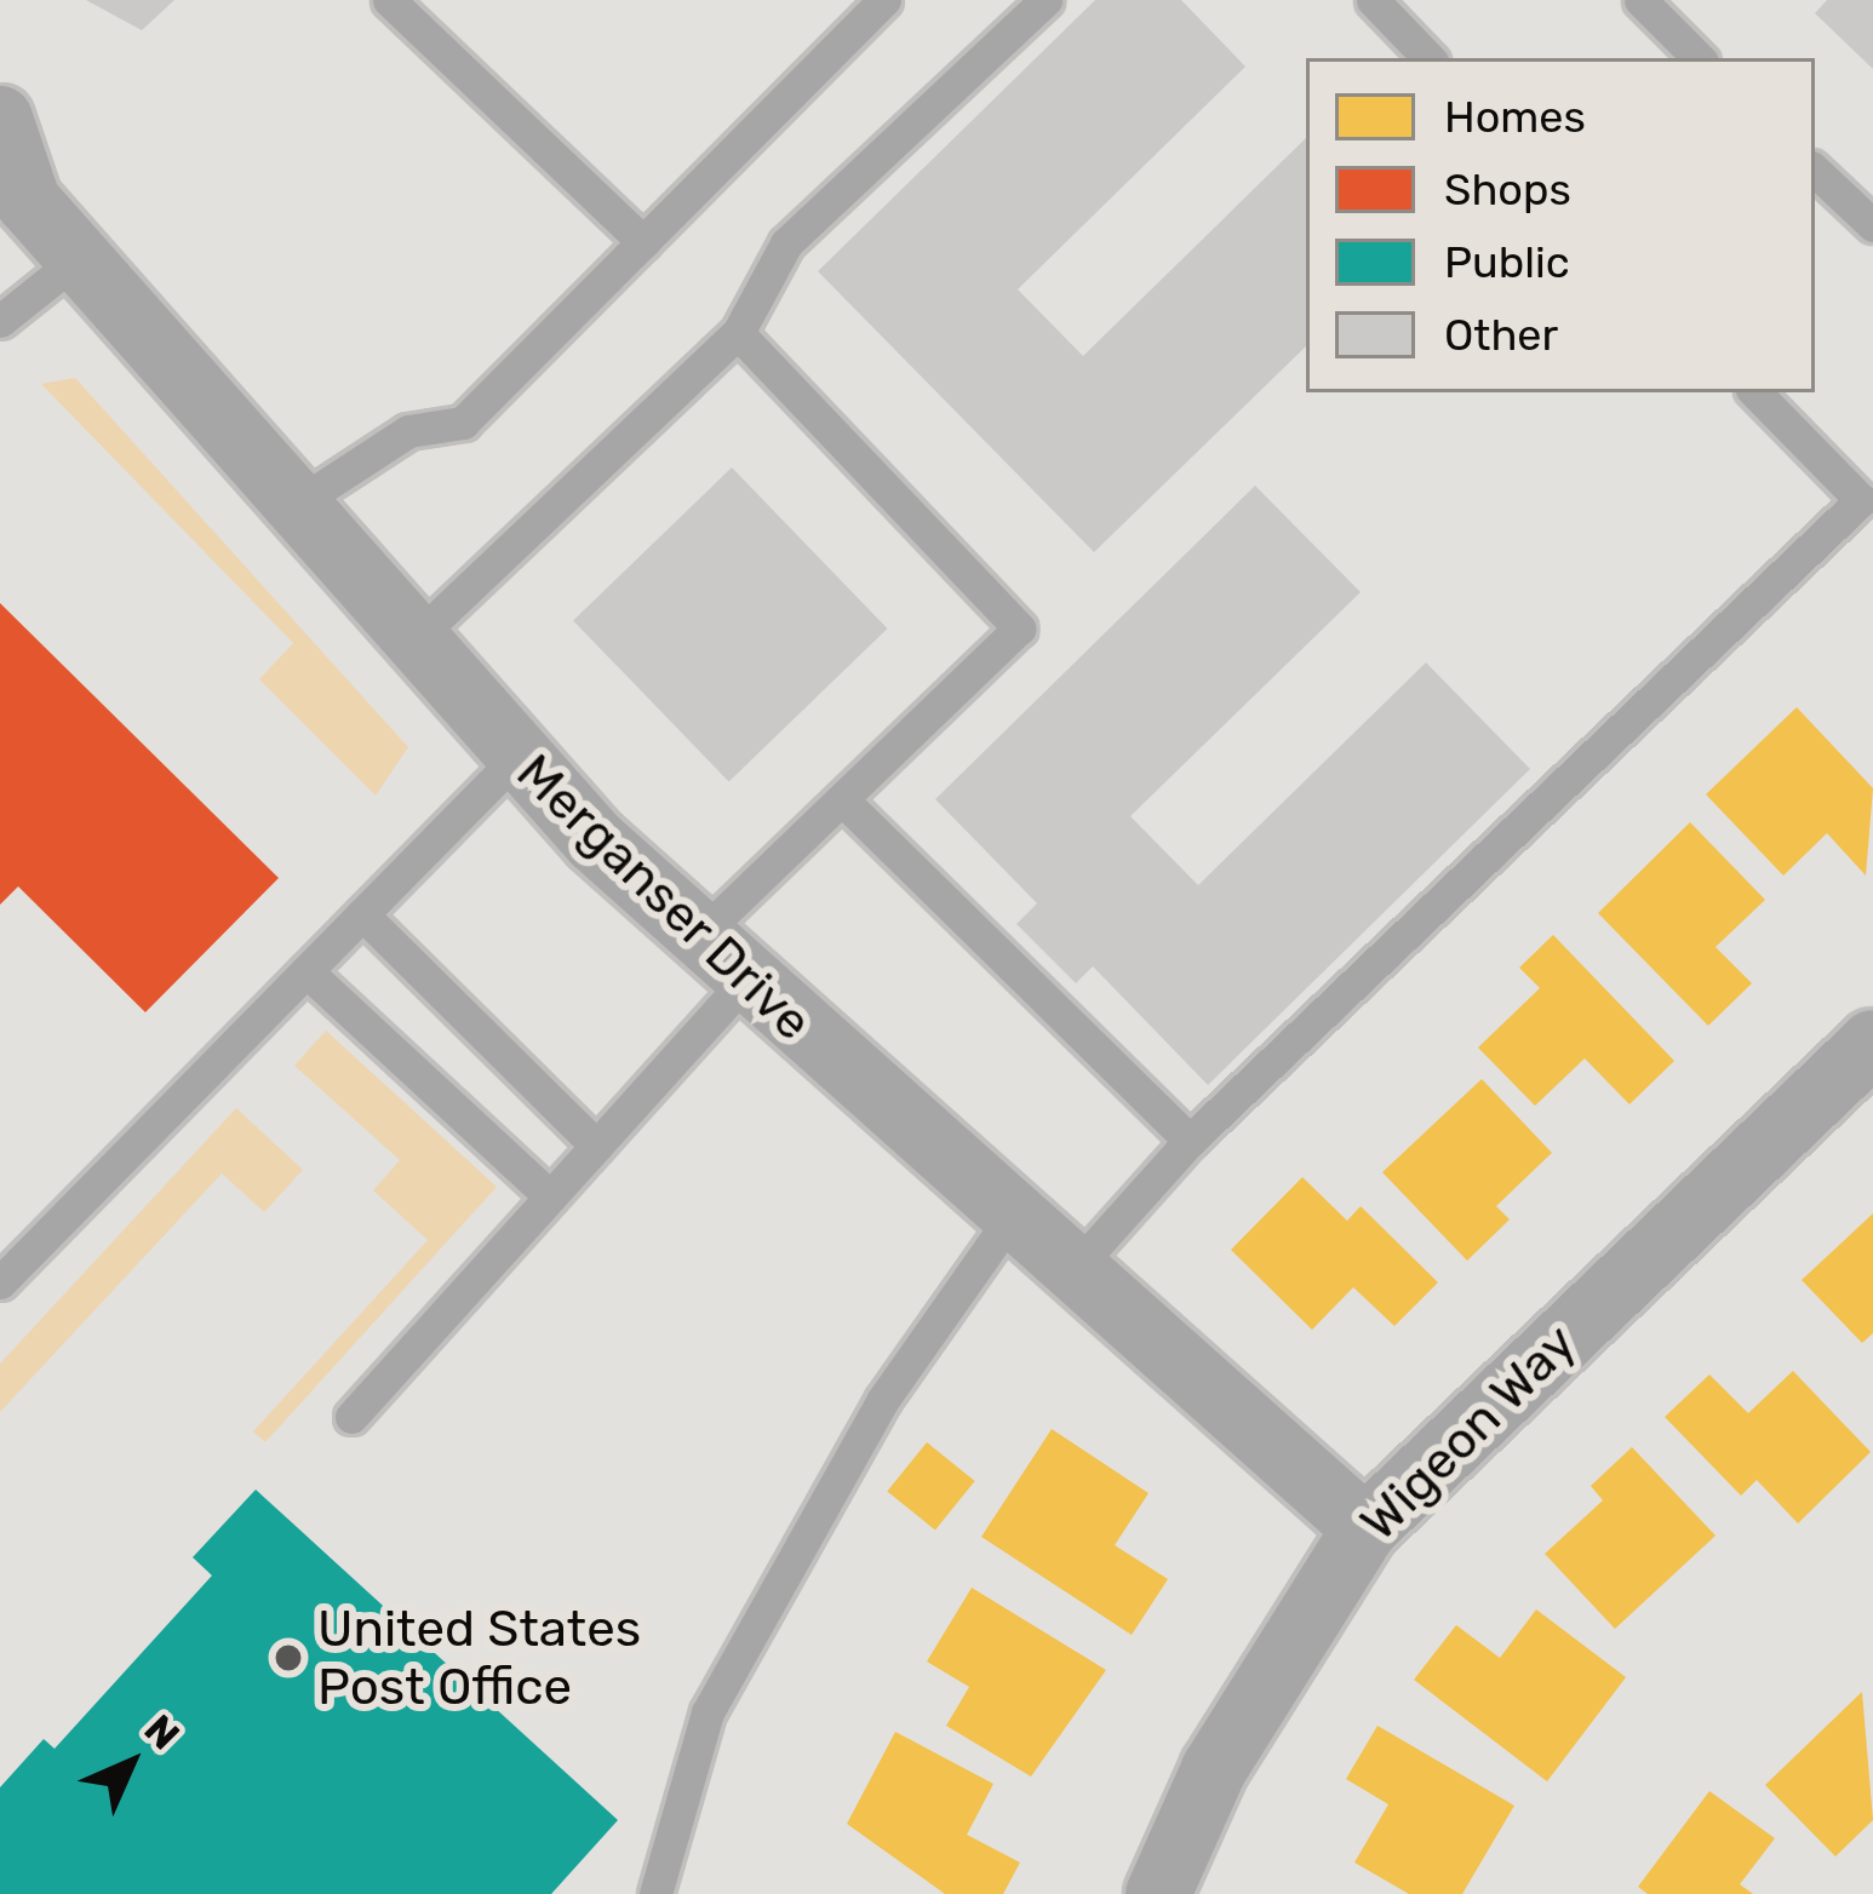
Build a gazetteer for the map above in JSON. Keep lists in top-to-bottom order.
{
  "streets": {
    "street": ["Merganser Drive", "Wigeon Way"]
  },
  "crossings": [
    ["Merganser Drive", "Wigeon Way"]
  ],
  "places": ["United States Post Office"],
  "legend": [
    "Homes",
    "Shops",
    "Public",
    "Other"
  ],
  "north": "top right"
}
